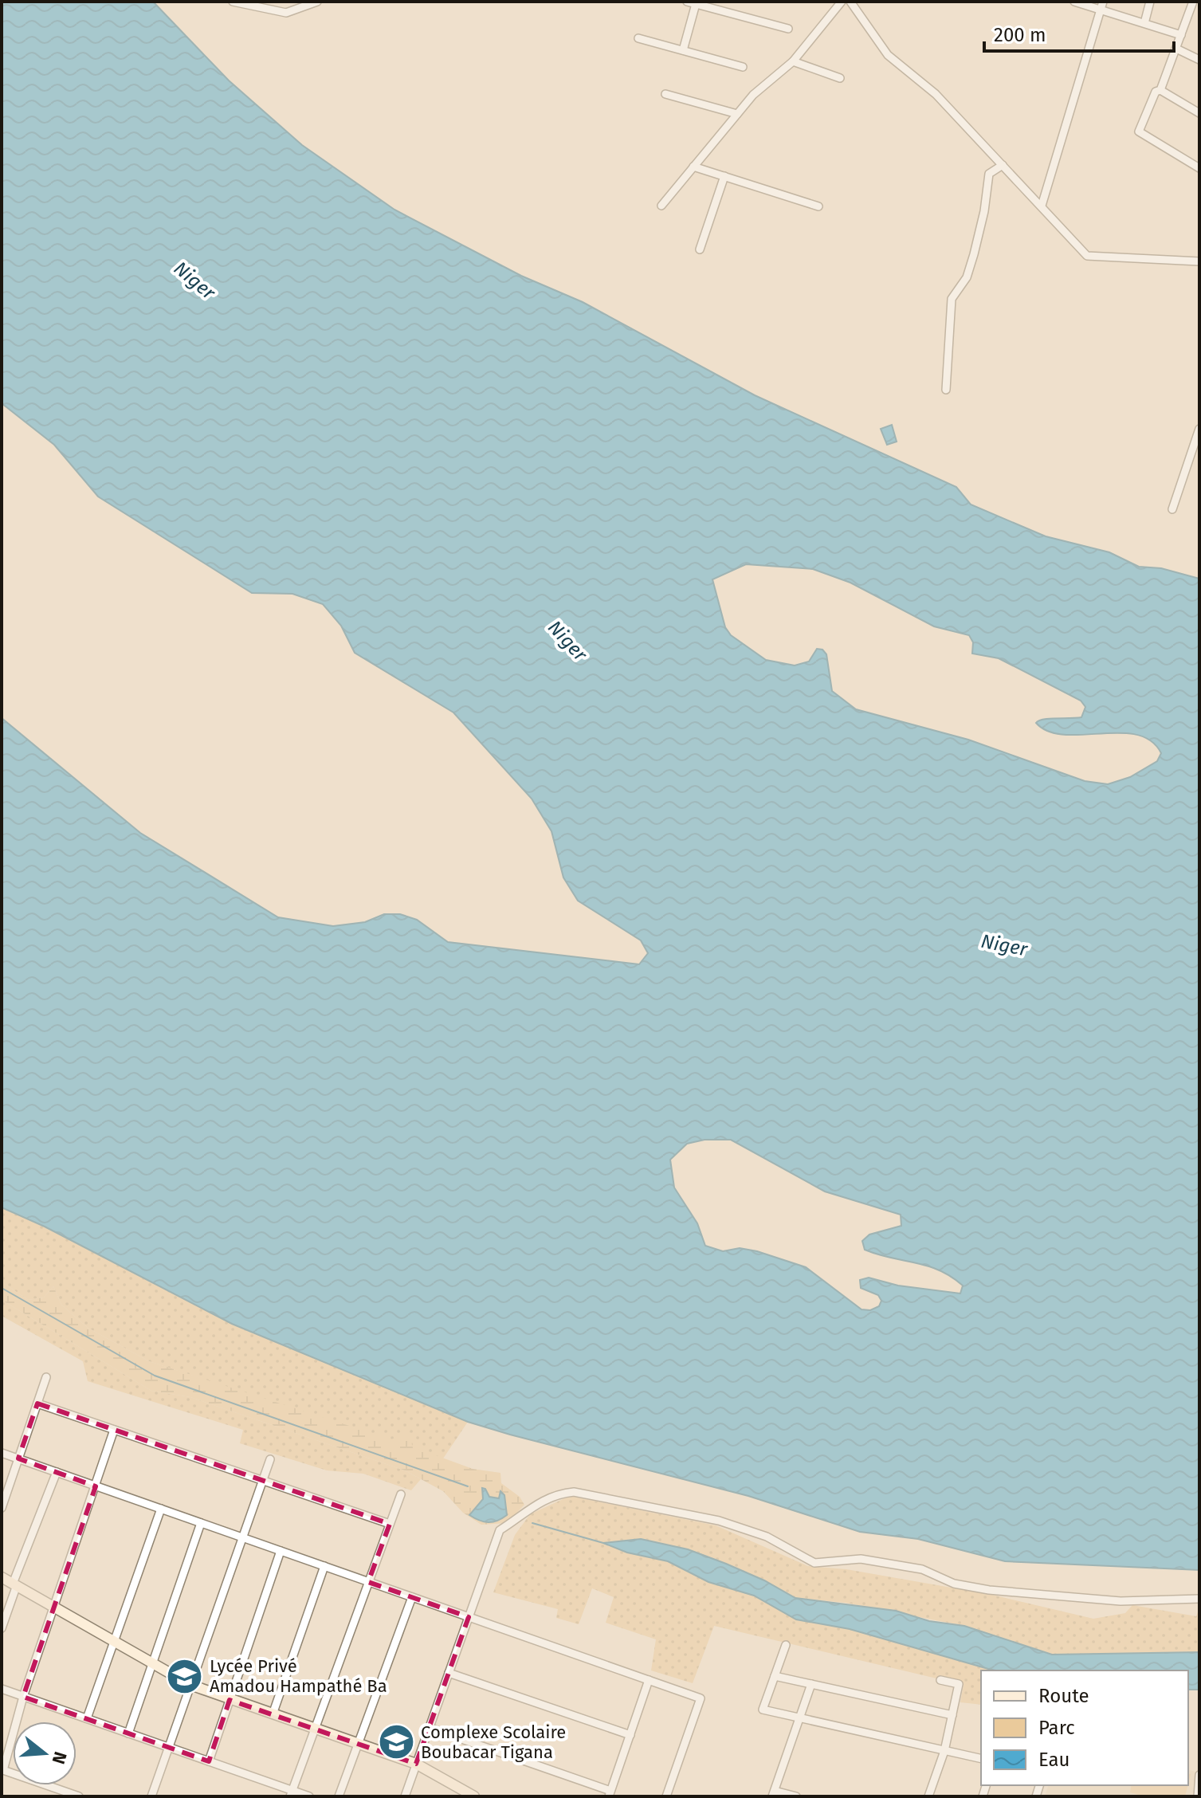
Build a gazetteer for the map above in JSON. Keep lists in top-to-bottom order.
{
  "water": ["Niger"],
  "places": {
    "school or university": ["Lycée Privé Amadou Hampathé Ba", "Complexe Scolaire Boubacar Tigana"]
  },
  "legend": ["Route", "Parc", "Eau"],
  "scale_bar": "200 m",
  "north": "right"
}
